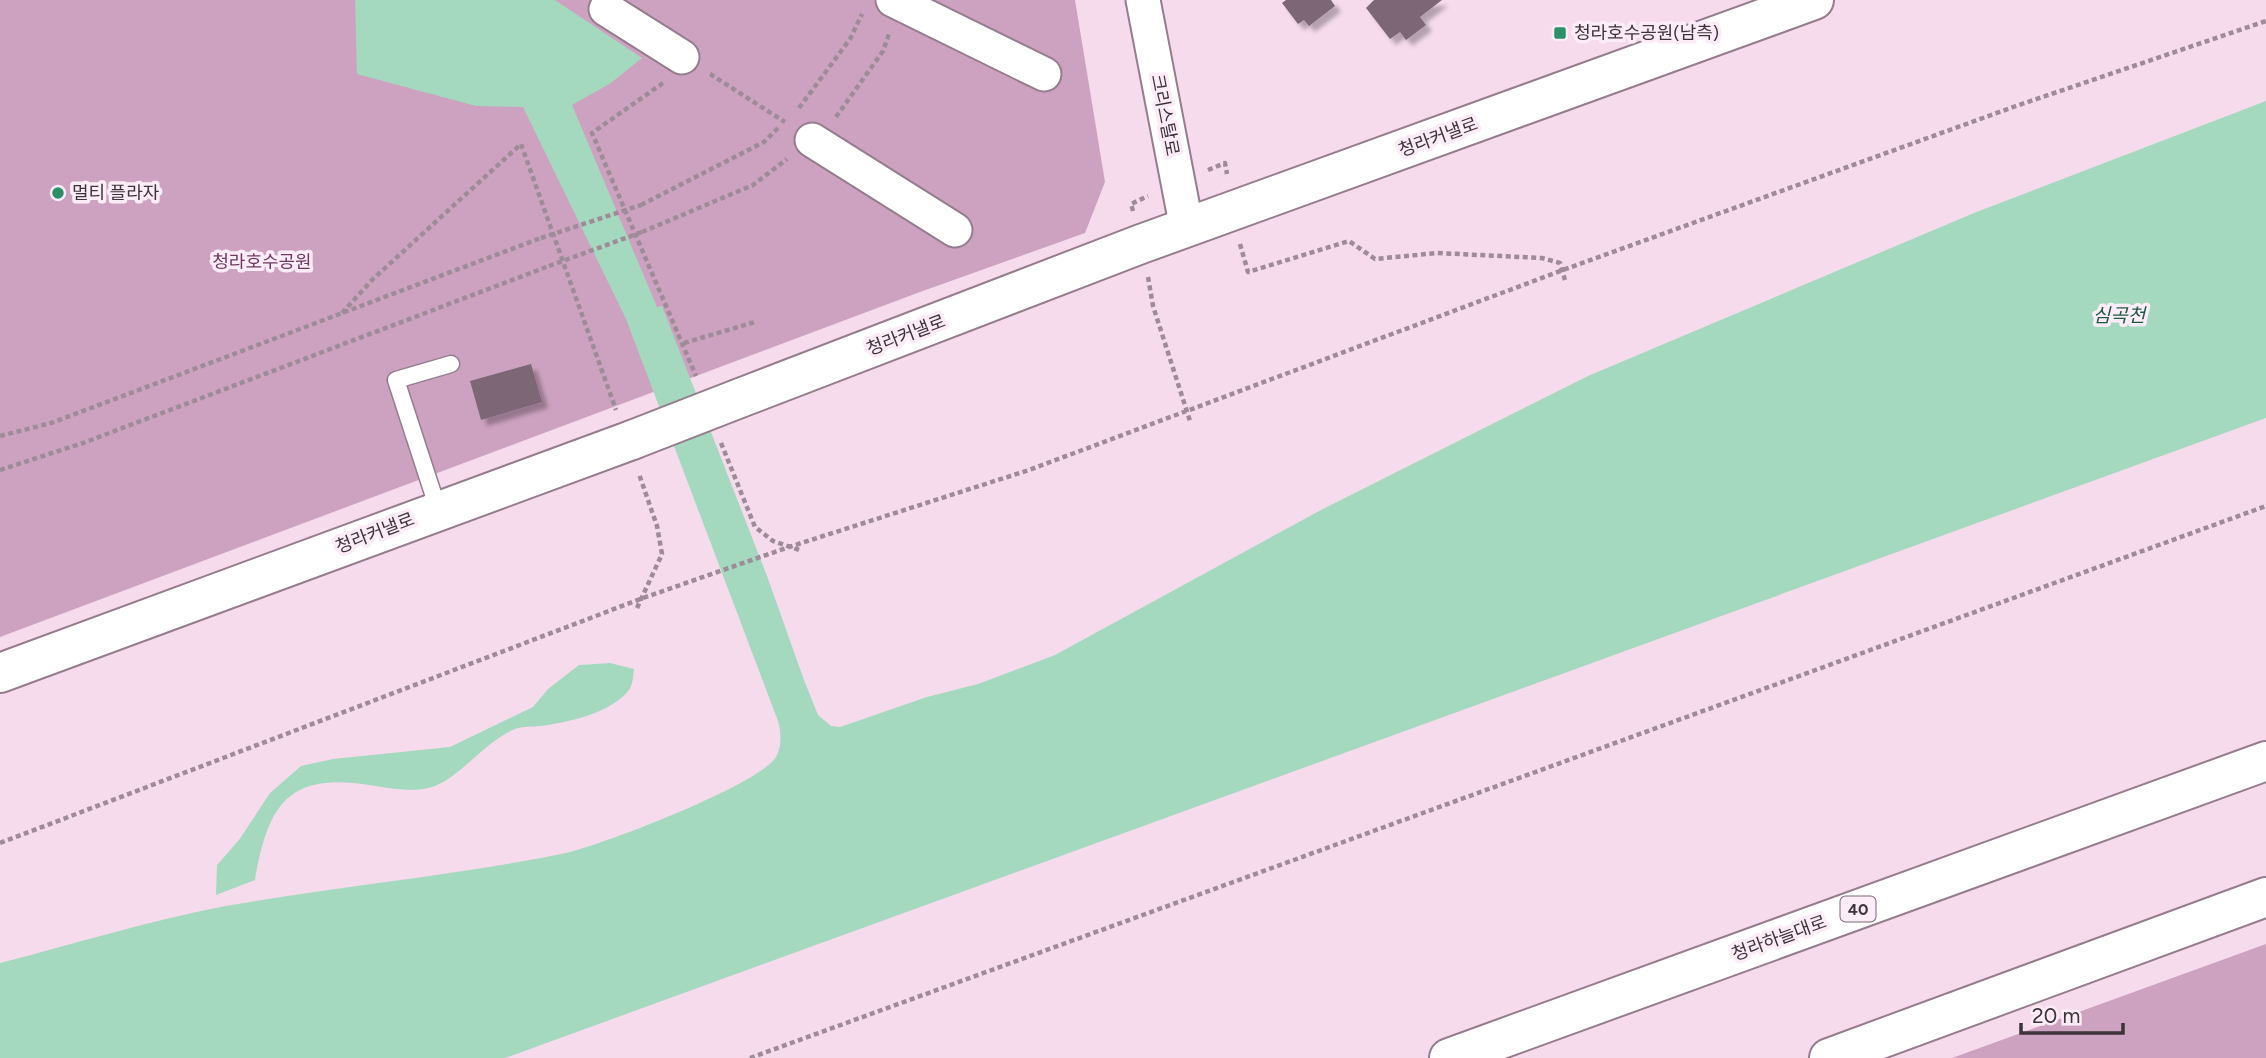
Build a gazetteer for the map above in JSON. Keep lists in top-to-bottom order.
{
  "streets": {
    "main road": ["청라커낼로", "40", "청라하늘대로"],
    "street": ["크리스탈로"]
  },
  "crossings": [
    ["크리스탈로", "청라커낼로"]
  ],
  "water": ["심곡천"],
  "parks": ["청라호수공원"],
  "places": {
    "transit": ["청라호수공원(남측)"],
    "other": ["멀티 플라자"]
  },
  "scale_bar": "20 m"
}
